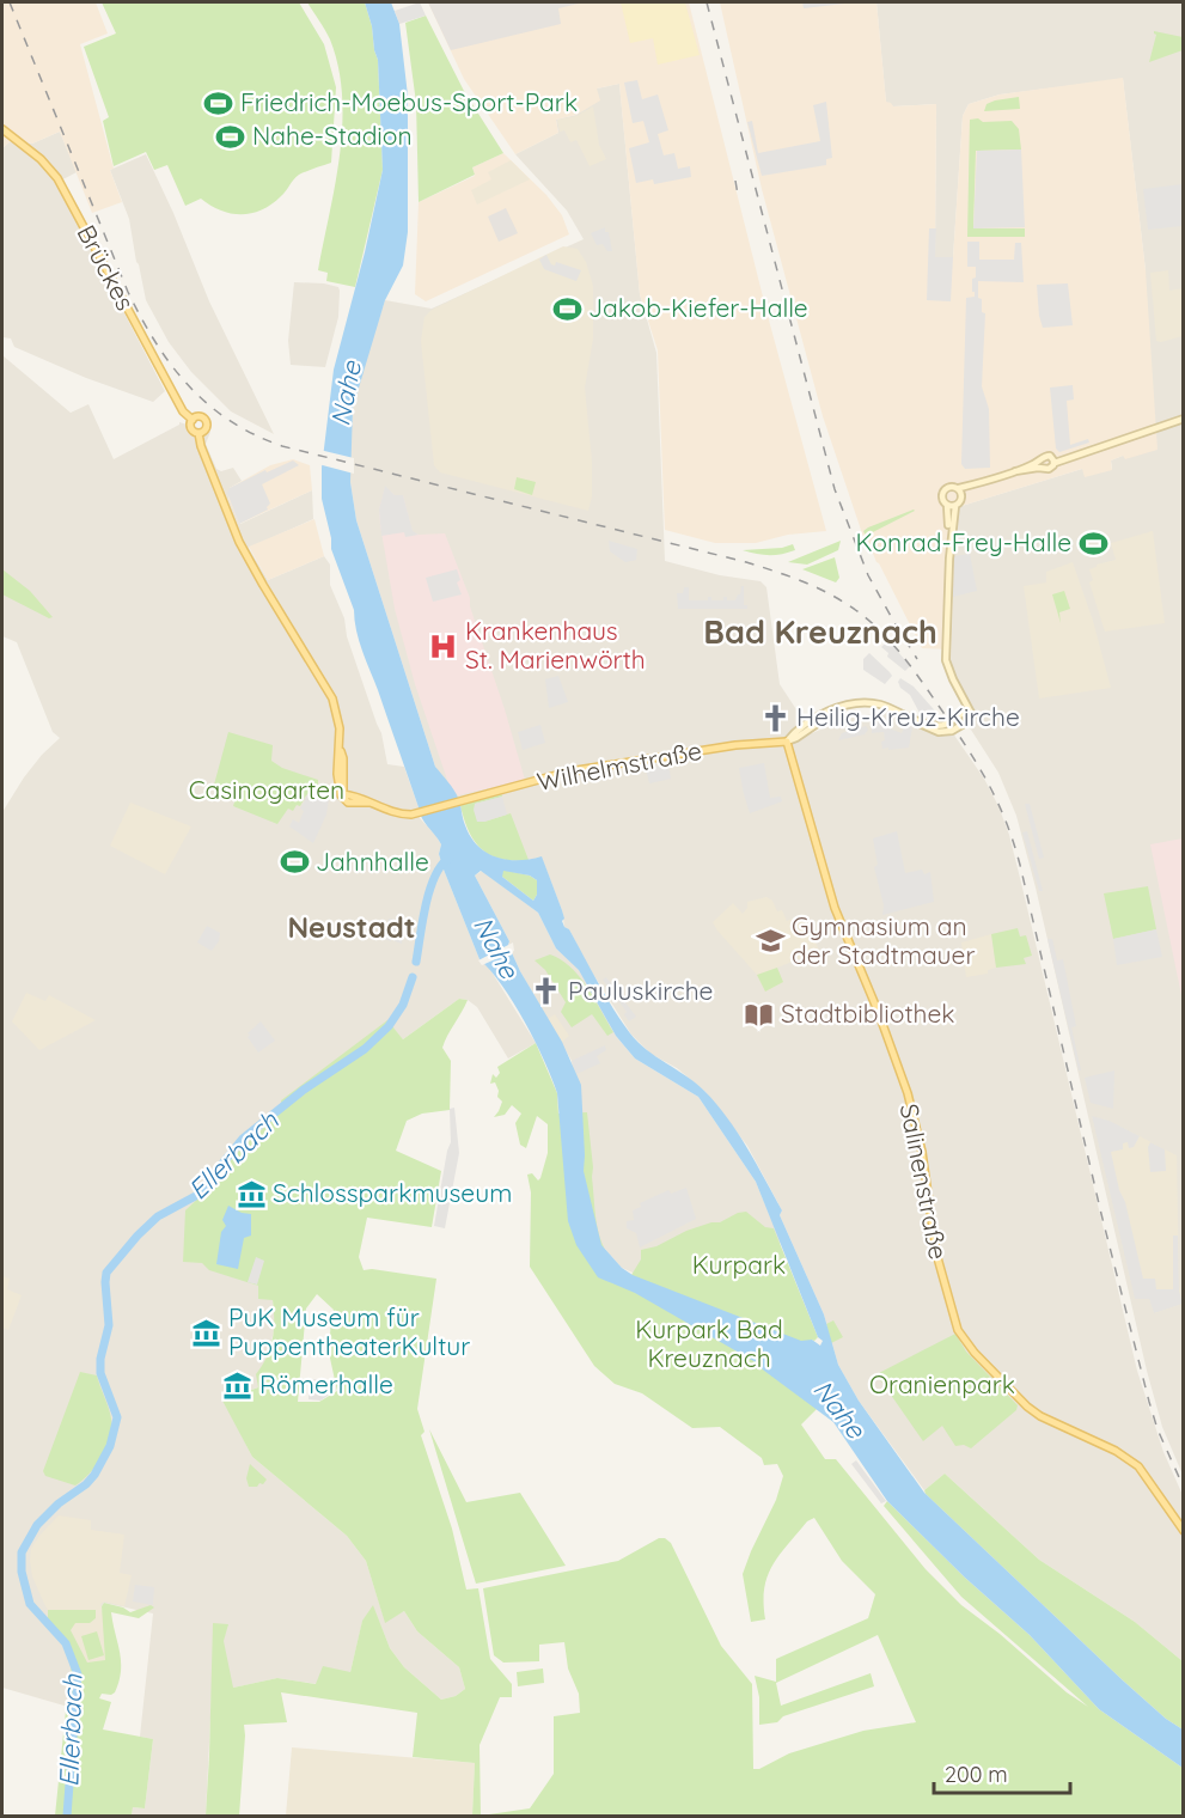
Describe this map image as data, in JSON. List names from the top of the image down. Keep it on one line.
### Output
{"streets":{"main road":["Brückes","Wilhelmstraße","Salinenstraße"]},"crossings":[["Wilhelmstraße","Salinenstraße"]],"districts":["Bad Kreuznach","Neustadt"],"water":["Nahe","Ellerbach"],"parks":["Casinogarten","Kurpark","Kurpark Bad Kreuznach","Oranienpark"],"places":{"sports":["Friedrich-Moebus-Sport-Park","Nahe-Stadion","Jakob-Kiefer-Halle","Konrad-Frey-Halle","Jahnhalle"],"hospital":["Krankenhaus St. Marienwörth"],"church":["Heilig-Kreuz-Kirche","Pauluskirche"],"school or university":["Gymnasium an der Stadtmauer"],"library":["Stadtbibliothek"],"museum":["Schlossparkmuseum","PuK Museum für PuppentheaterKultur","Römerhalle"]},"scale_bar":"200 m"}
